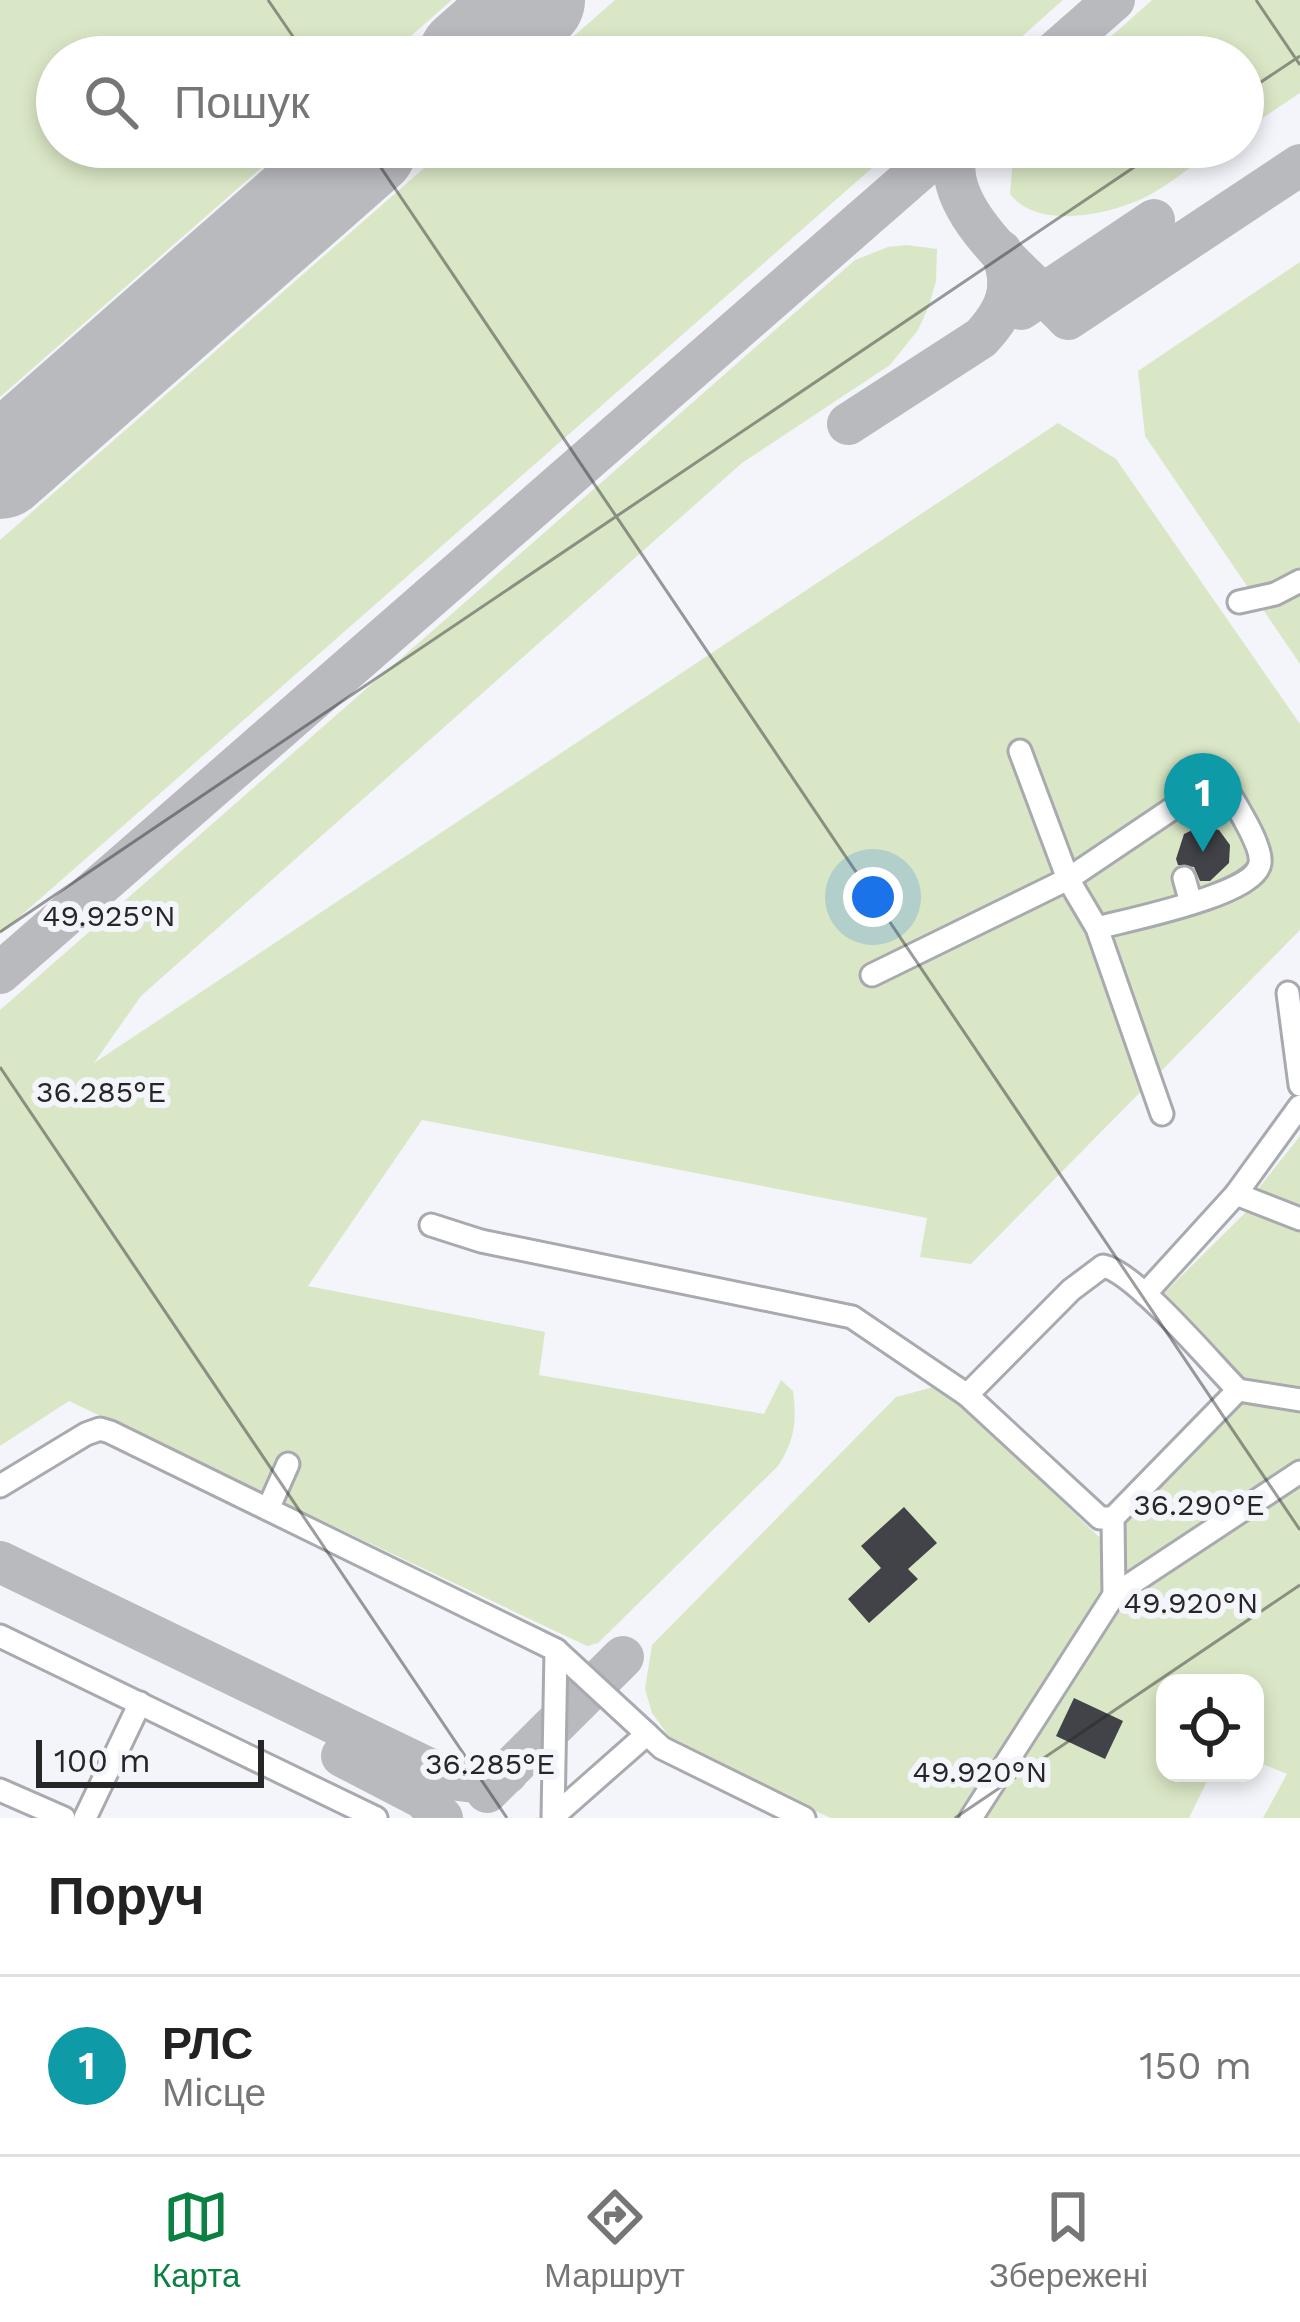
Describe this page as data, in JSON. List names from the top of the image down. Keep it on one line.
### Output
{"scale_bar":"100 m","page":{"search":"Пошук","pins":"1","scale":"100 m","heading":"Поруч","list":[{"mark":"1","name":"РЛС","note":"Місце","value":"150 m"}],"nav":["Карта","Маршрут","Збережені"]},"coordinates":["49.925°N","36.285°E","36.290°E","49.920°N"]}
